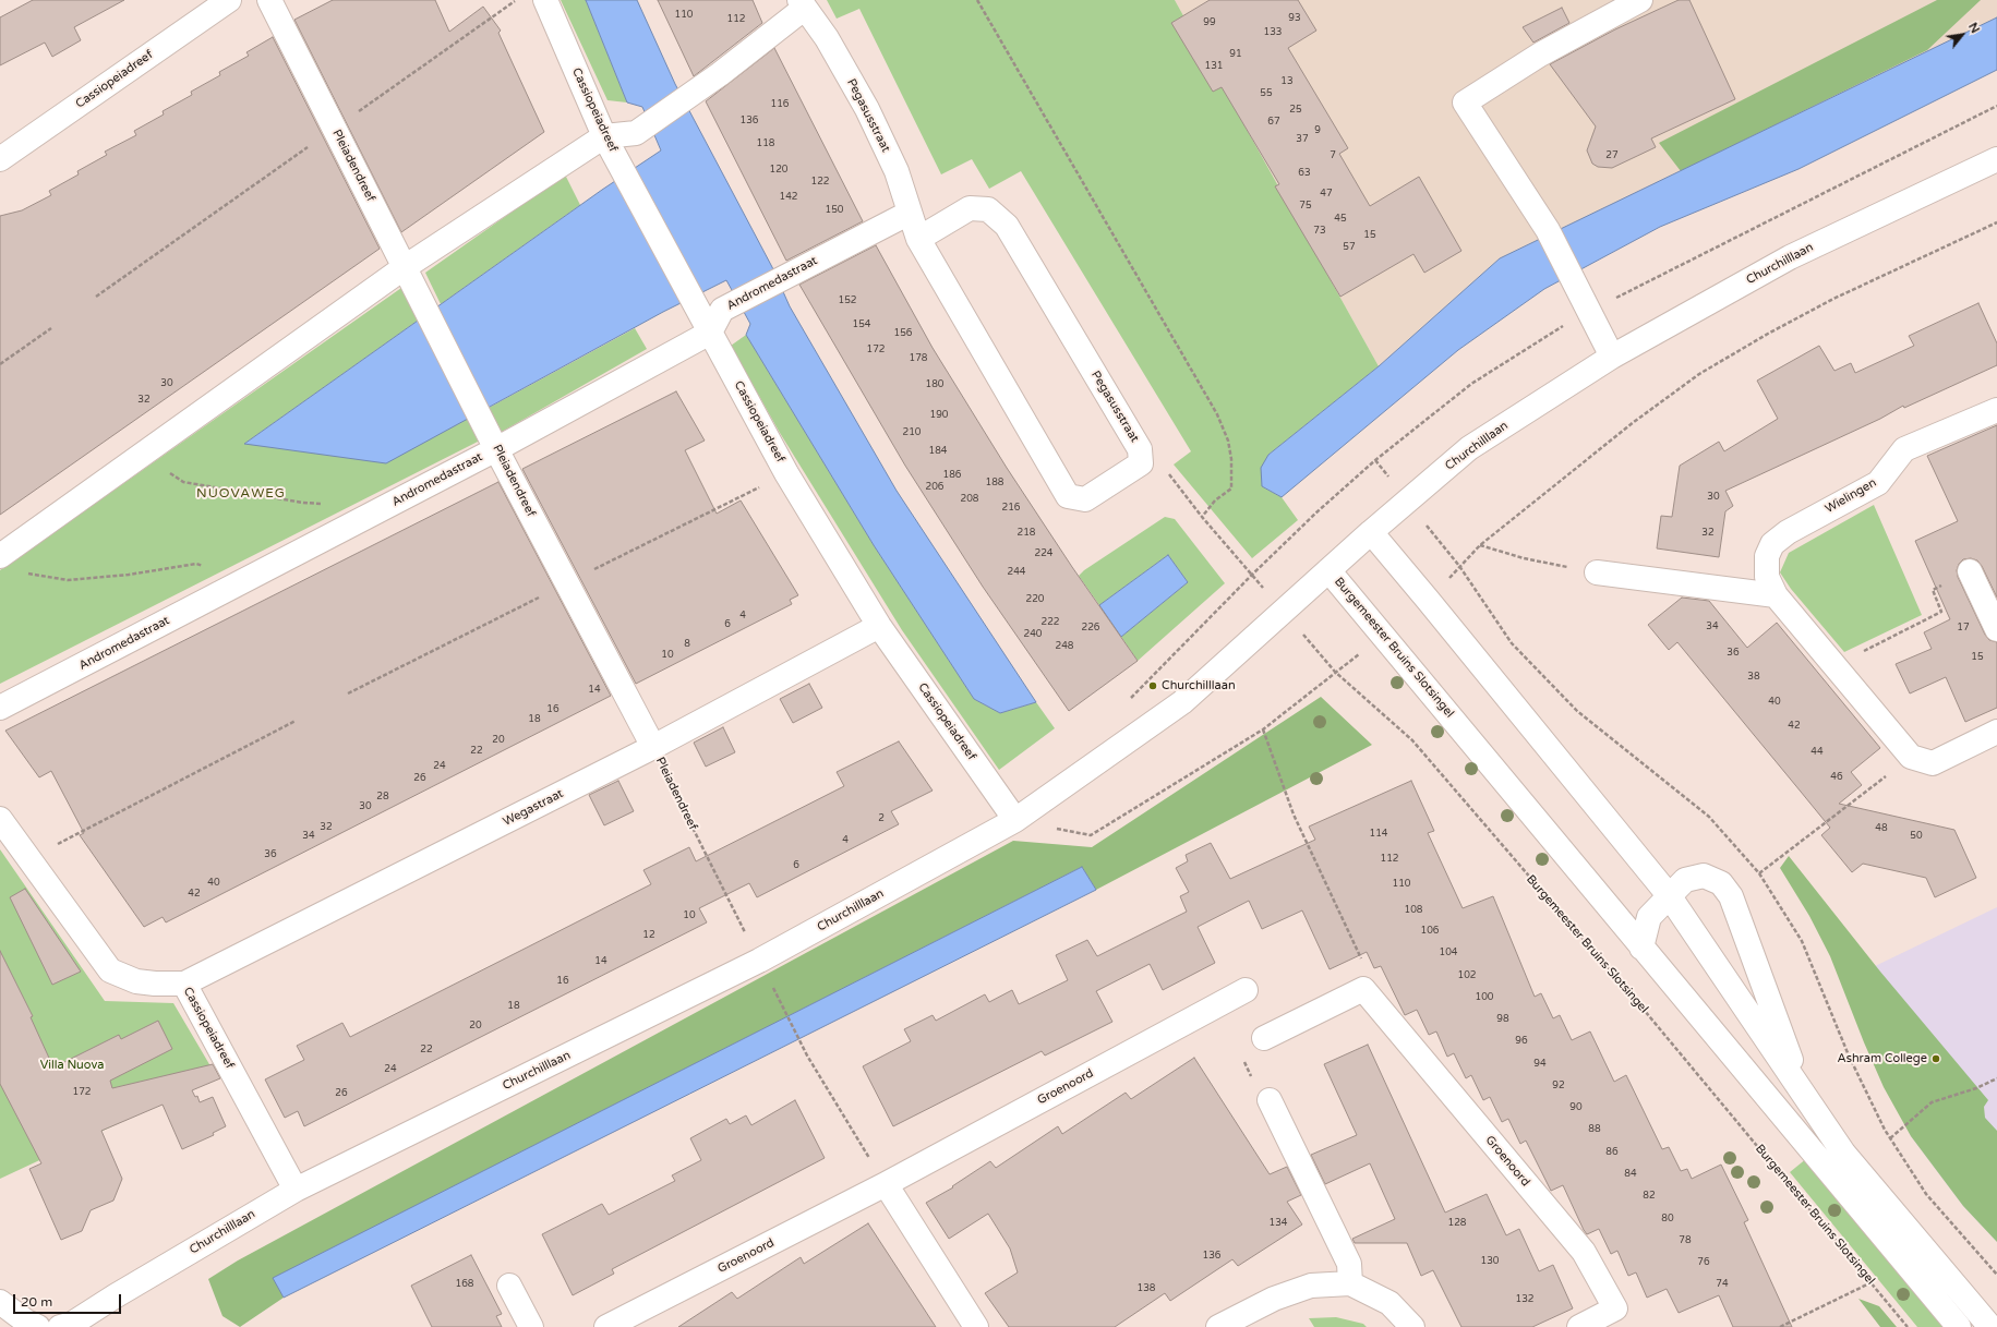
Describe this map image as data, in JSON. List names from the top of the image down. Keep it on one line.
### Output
{"streets":{"street":["Cassiopeiadreef","Pegasusstraat","Pleiadendreef","Churchilllaan","Andromedastraat","Wielingen","Burgemeester Bruins Slotsingel","Wegastraat","Groenoord"]},"crossings":[["Cassiopeiadreef","Churchilllaan"],["Cassiopeiadreef","Andromedastraat"],["Cassiopeiadreef","Wegastraat"],["Pegasusstraat","Andromedastraat"],["Pegasusstraat","Burgemeester Bruins Slotsingel"],["Pleiadendreef","Churchilllaan"],["Pleiadendreef","Andromedastraat"],["Pleiadendreef","Wegastraat"],["Churchilllaan","Burgemeester Bruins Slotsingel"]],"districts":["NUOVAWEG"],"parks":["Villa Nuova"],"places":["Churchilllaan","Ashram College"],"house_numbers":["110","93","112","99","133","91","131","13","55","116","25","136","67","9","37","118","7","27","120","63","122","47","142","75","150","45","73","15","57","152","154","156","172","178","30","180","32","190","210","184","186","188","206","30","208","216","218","32","224","244","220","4","222","6","34","226","17","240","8","248","36","10","15","38","14","40","16","18","42","20","22","44","24","46","26","28","30","2","32","48","114","34","50","4","36","112","6","40","110","42","108","10","106","12","104","14","102","16","100","18","98","20","96","22","94","24","92","172","26","90","88","86","84","82","80","134","128","78","136","130","76","168","74","138","132"],"scale_bar":"20 m","north":"top right"}
